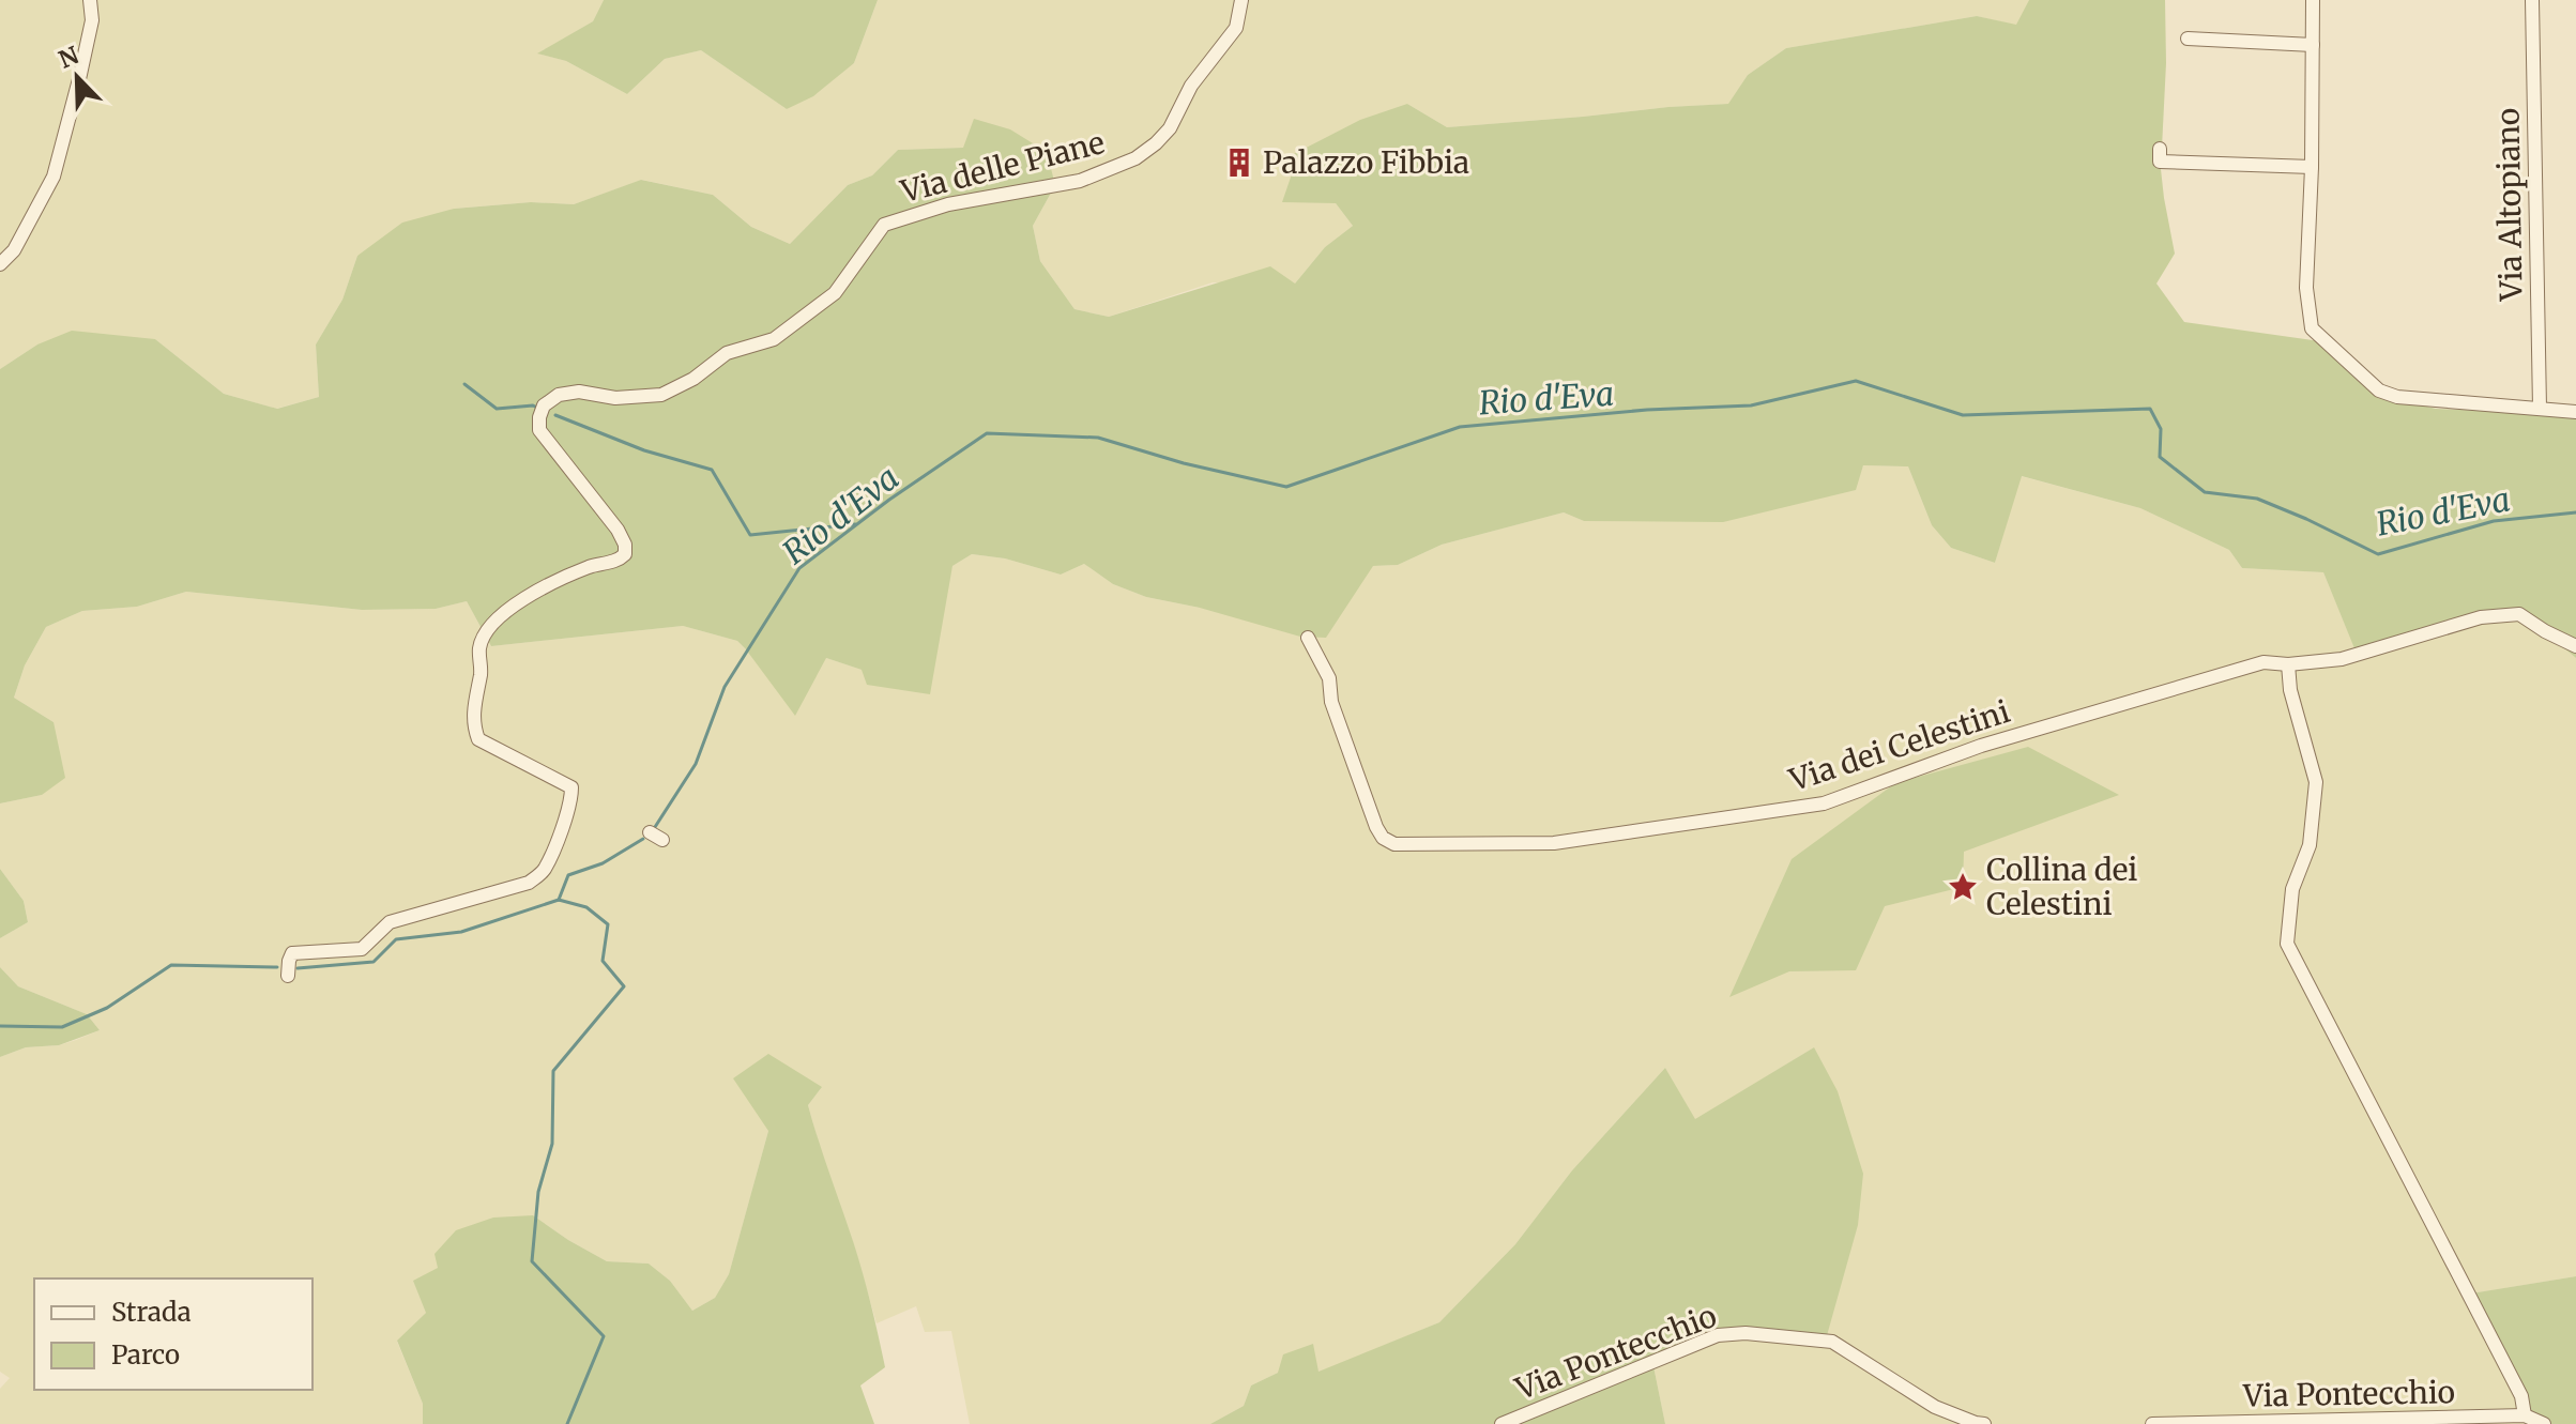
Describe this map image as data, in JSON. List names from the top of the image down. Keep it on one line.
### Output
{"streets":{"street":["Via delle Piane","Via Altopiano","Via dei Celestini","Via Pontecchio"]},"water":["Rio d'Eva"],"places":{"building":["Palazzo Fibbia"],"place":["Collina dei Celestini"]},"legend":["Strada","Parco"],"north":"top left"}
